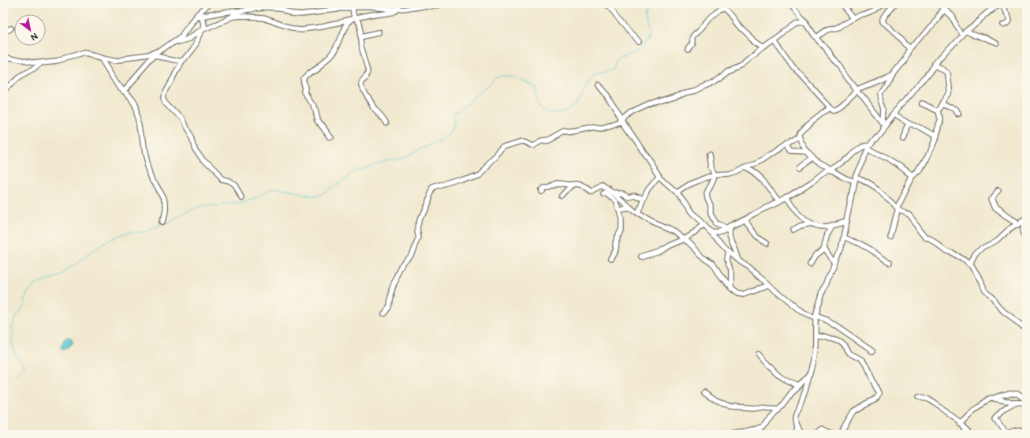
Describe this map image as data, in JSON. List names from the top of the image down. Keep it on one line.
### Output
{"north":"bottom right"}
